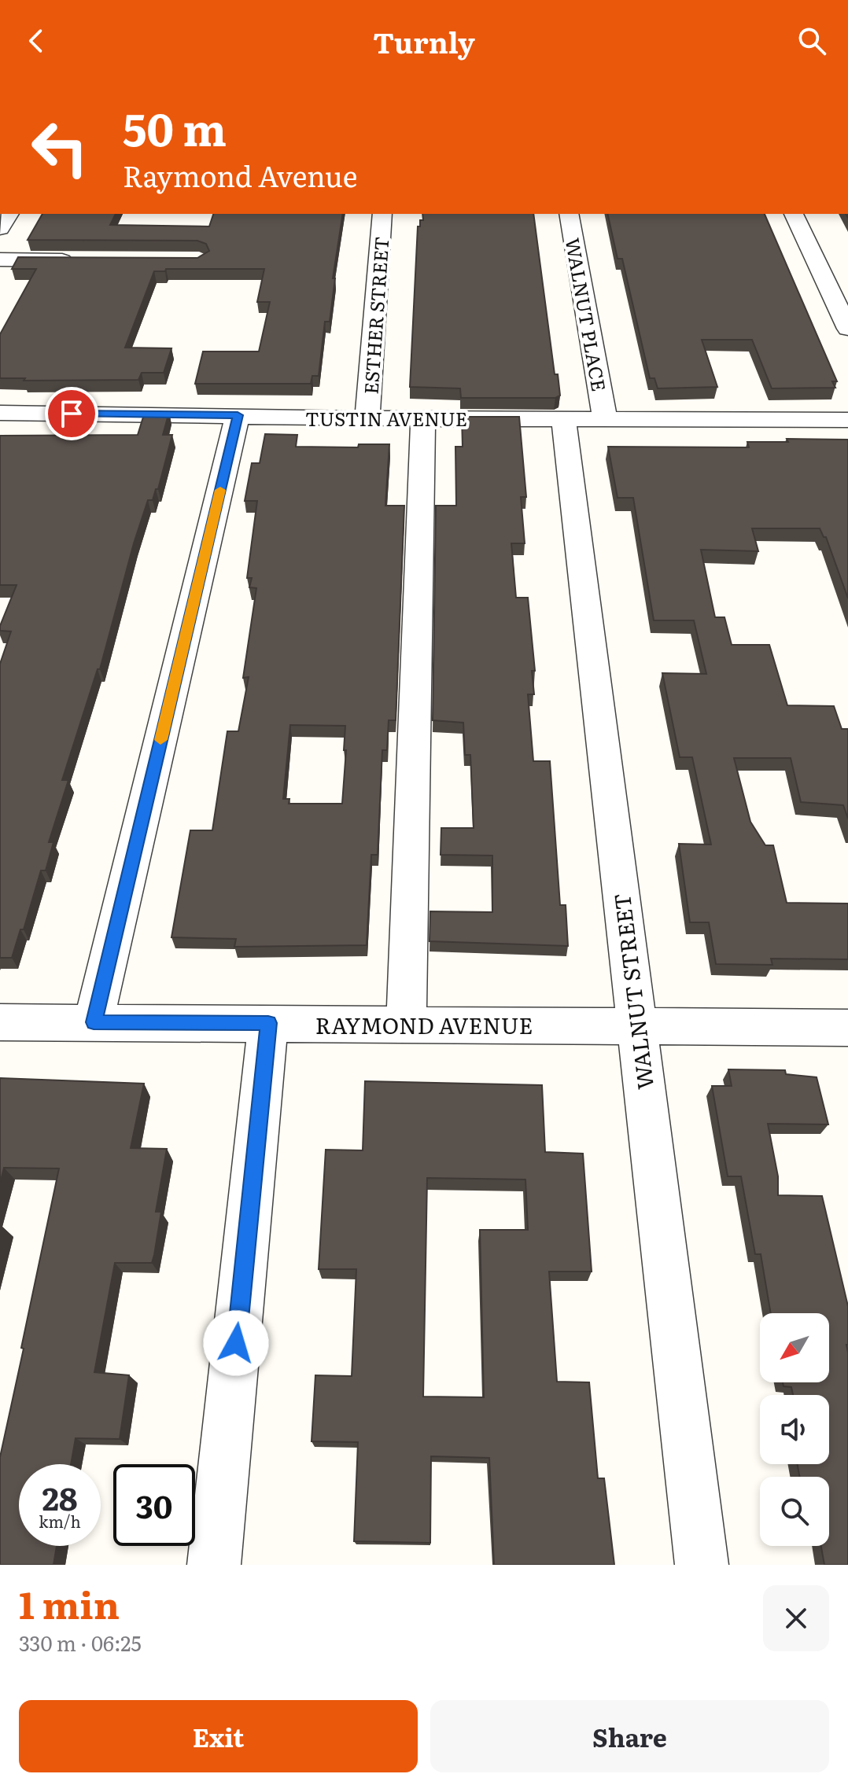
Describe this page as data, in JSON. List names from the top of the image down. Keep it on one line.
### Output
{"streets":{"street":["WALNUT PLACE","ESTHER STREET","TUSTIN AVENUE","WALNUT STREET","RAYMOND AVENUE"]},"crossings":[["WALNUT PLACE","TUSTIN AVENUE"],["ESTHER STREET","TUSTIN AVENUE"],["TUSTIN AVENUE","WALNUT STREET"],["WALNUT STREET","RAYMOND AVENUE"]],"north":"bottom left","page":{"header":"Turnly","turn":["50 m","Raymond Avenue"],"speed":"28 km/h","limit":"30","heading":["1 min","330 m · 06:25"],"buttons":["Exit","Share"]}}
